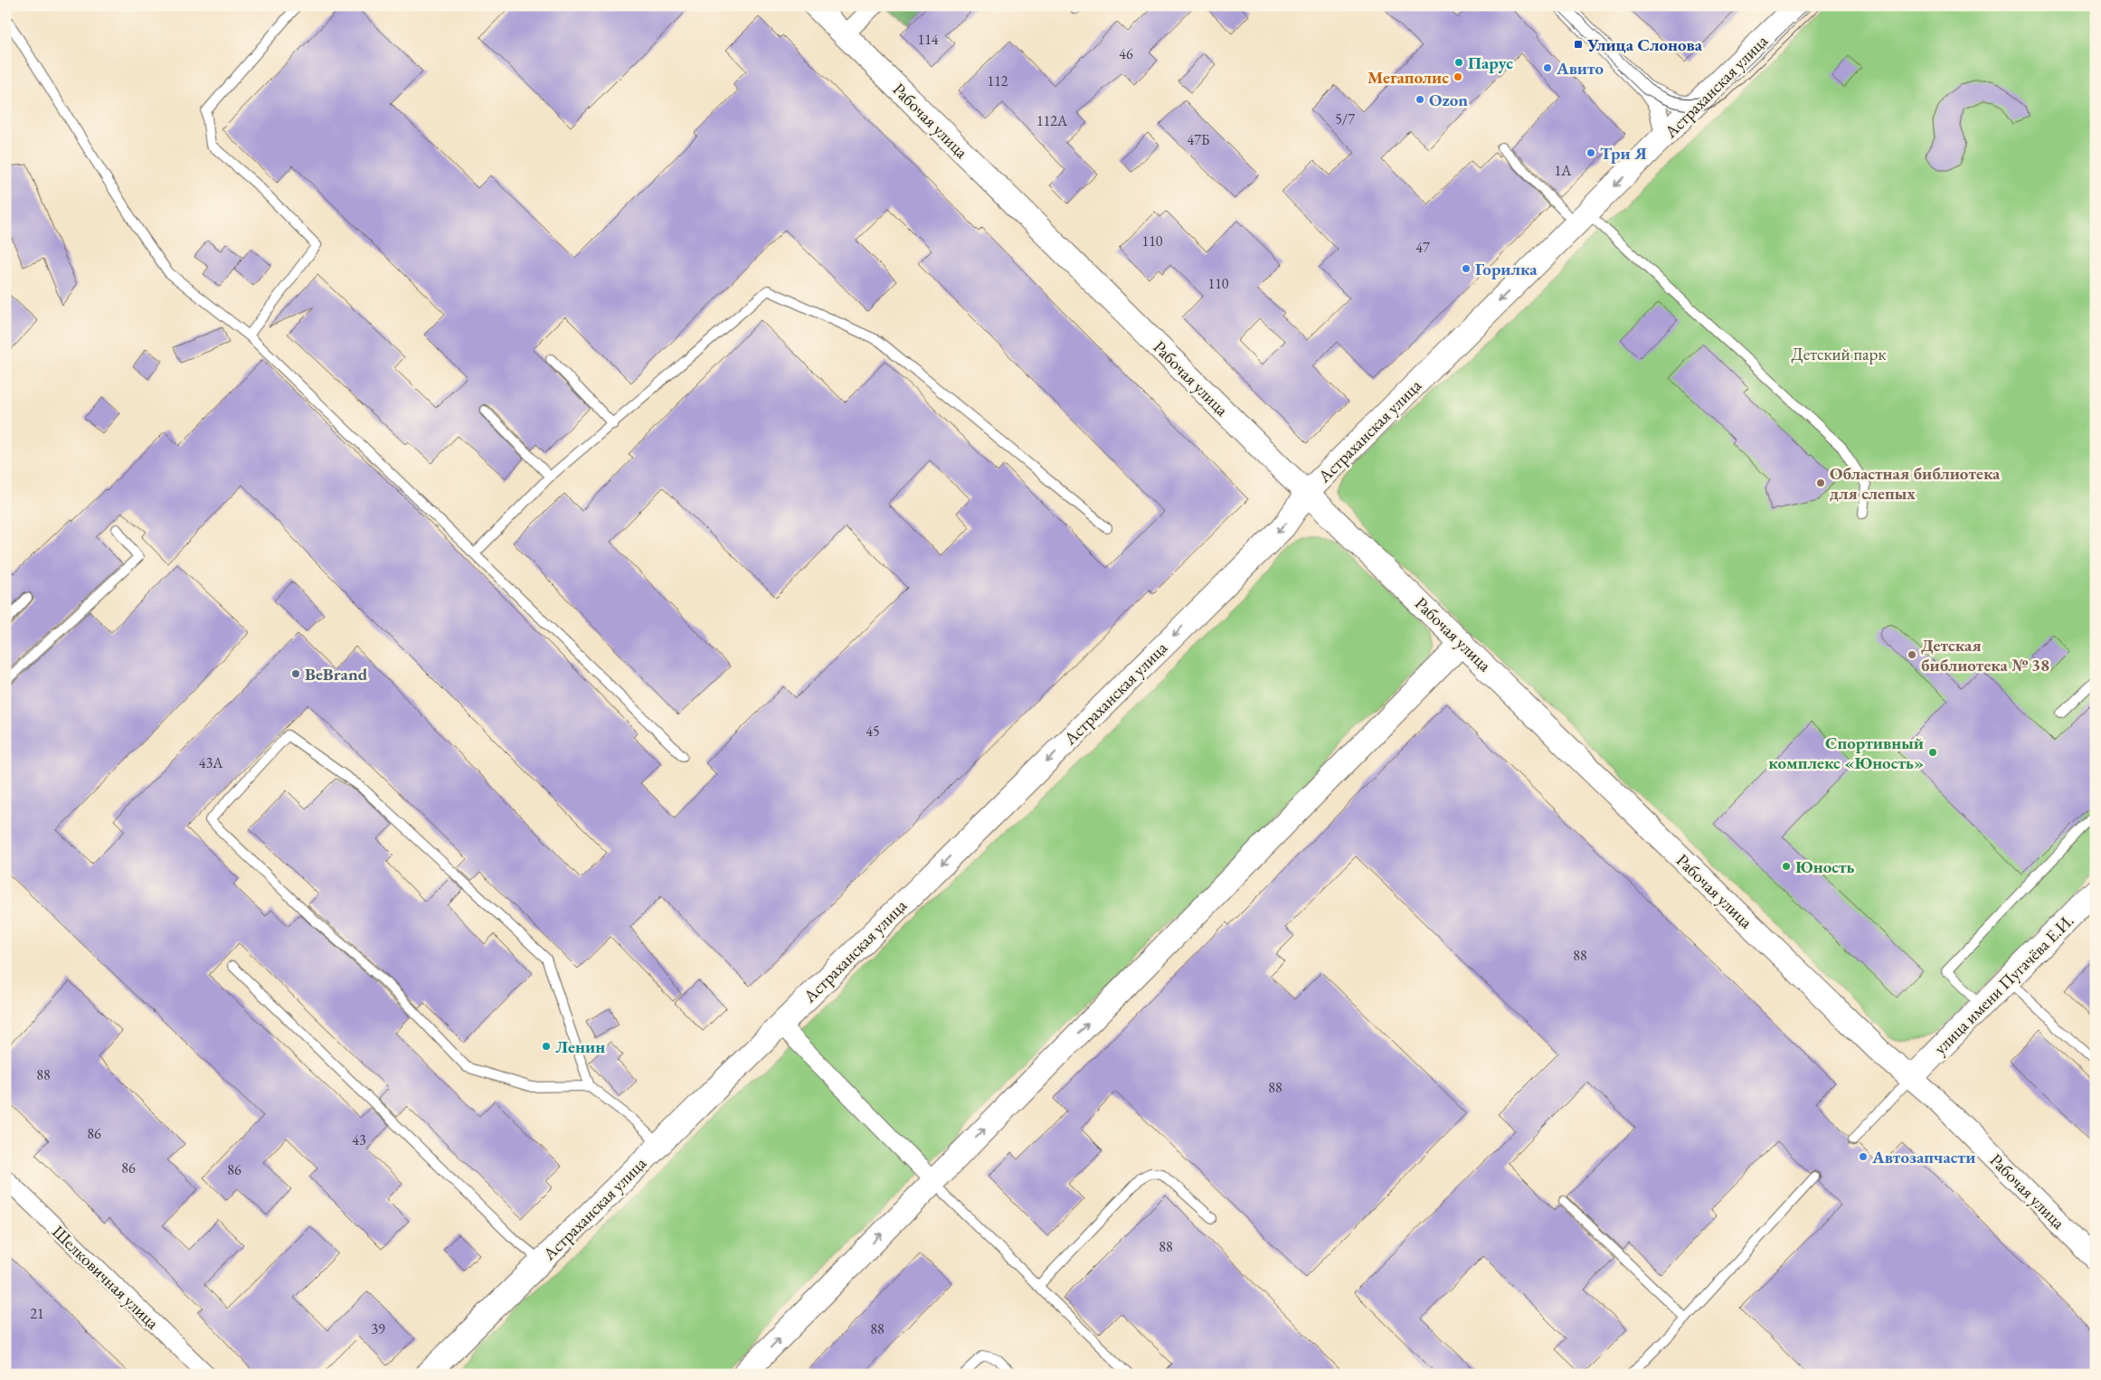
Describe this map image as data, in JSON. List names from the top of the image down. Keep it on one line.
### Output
{"streets":{"main road":["Астраханская улица","Рабочая улица","улица имени Пугачёва Е.И."],"street":["Шелковичная улица"]},"crossings":[["Астраханская улица","Рабочая улица"],["Рабочая улица","улица имени Пугачёва Е.И."]],"one_way":["Астраханская улица"],"parks":["Детский парк"],"places":{"transit":["Улица Слонова"],"other":["Парус","Авито","Мегаполис","Ozon","Три Я","Горилка","Областная библиотека для слепых","Детская библиотека № 38","BeBrand","Спортивный комплекс «Юность»","Юность","Ленин","Автозапчасти"]},"house_numbers":["114","46","112","5/7","112А","47Б","1А","110","47","110","45","43А","88","88","88","86","43","86","86","88","21","39","88"]}
